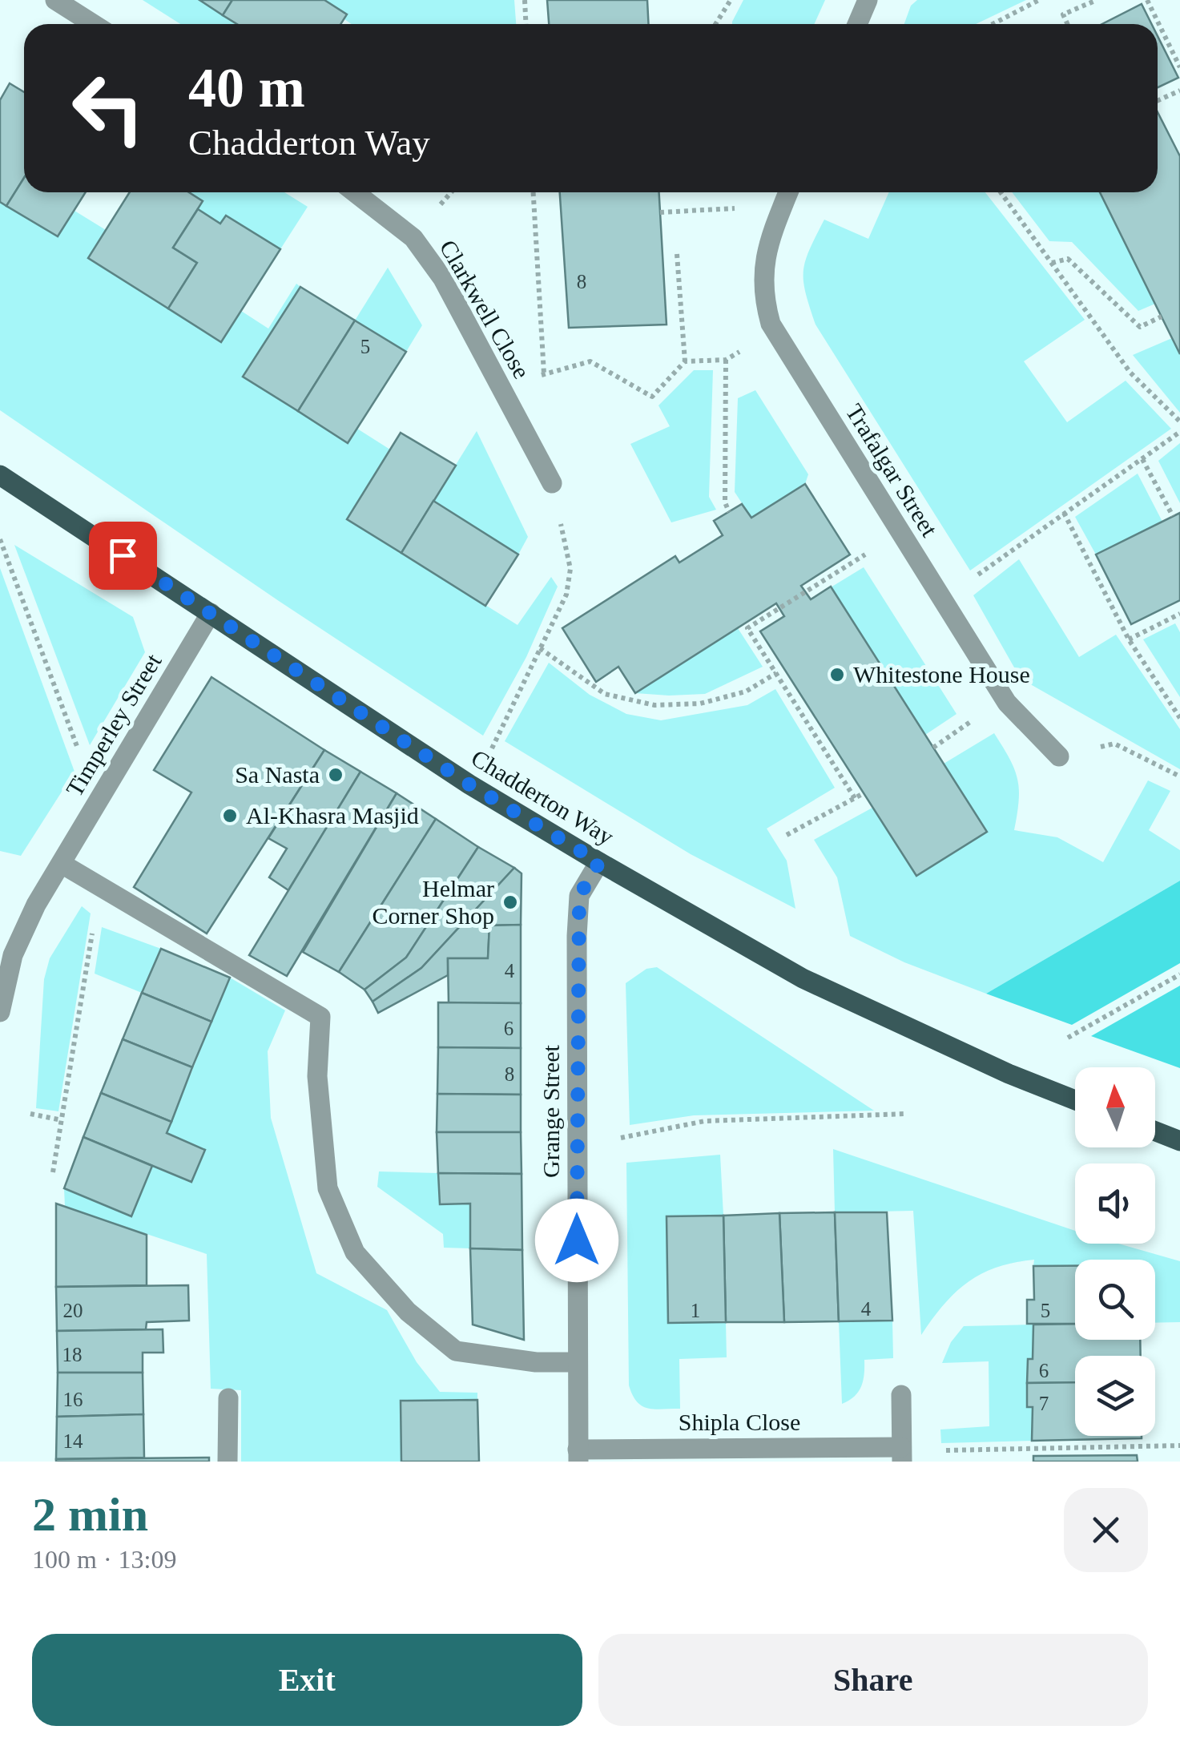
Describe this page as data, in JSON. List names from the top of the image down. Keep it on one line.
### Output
{"streets":{"main road":["Chadderton Way"],"street":["Clarkwell Close","Trafalgar Street","Timperley Street","Grange Street","Shipla Close"]},"crossings":[["Timperley Street","Chadderton Way"],["Chadderton Way","Grange Street"],["Grange Street","Shipla Close"]],"places":["Whitestone House","Sa Nasta","Al-Khasra Masjid","Helmar Corner Shop"],"house_numbers":["8","5","4","6","8","4","20","1","5","18","6","16","7","14"],"north":"top","page":{"turn":["40 m","Chadderton Way"],"heading":["2 min","100 m · 13:09"],"buttons":["Exit","Share"]}}
